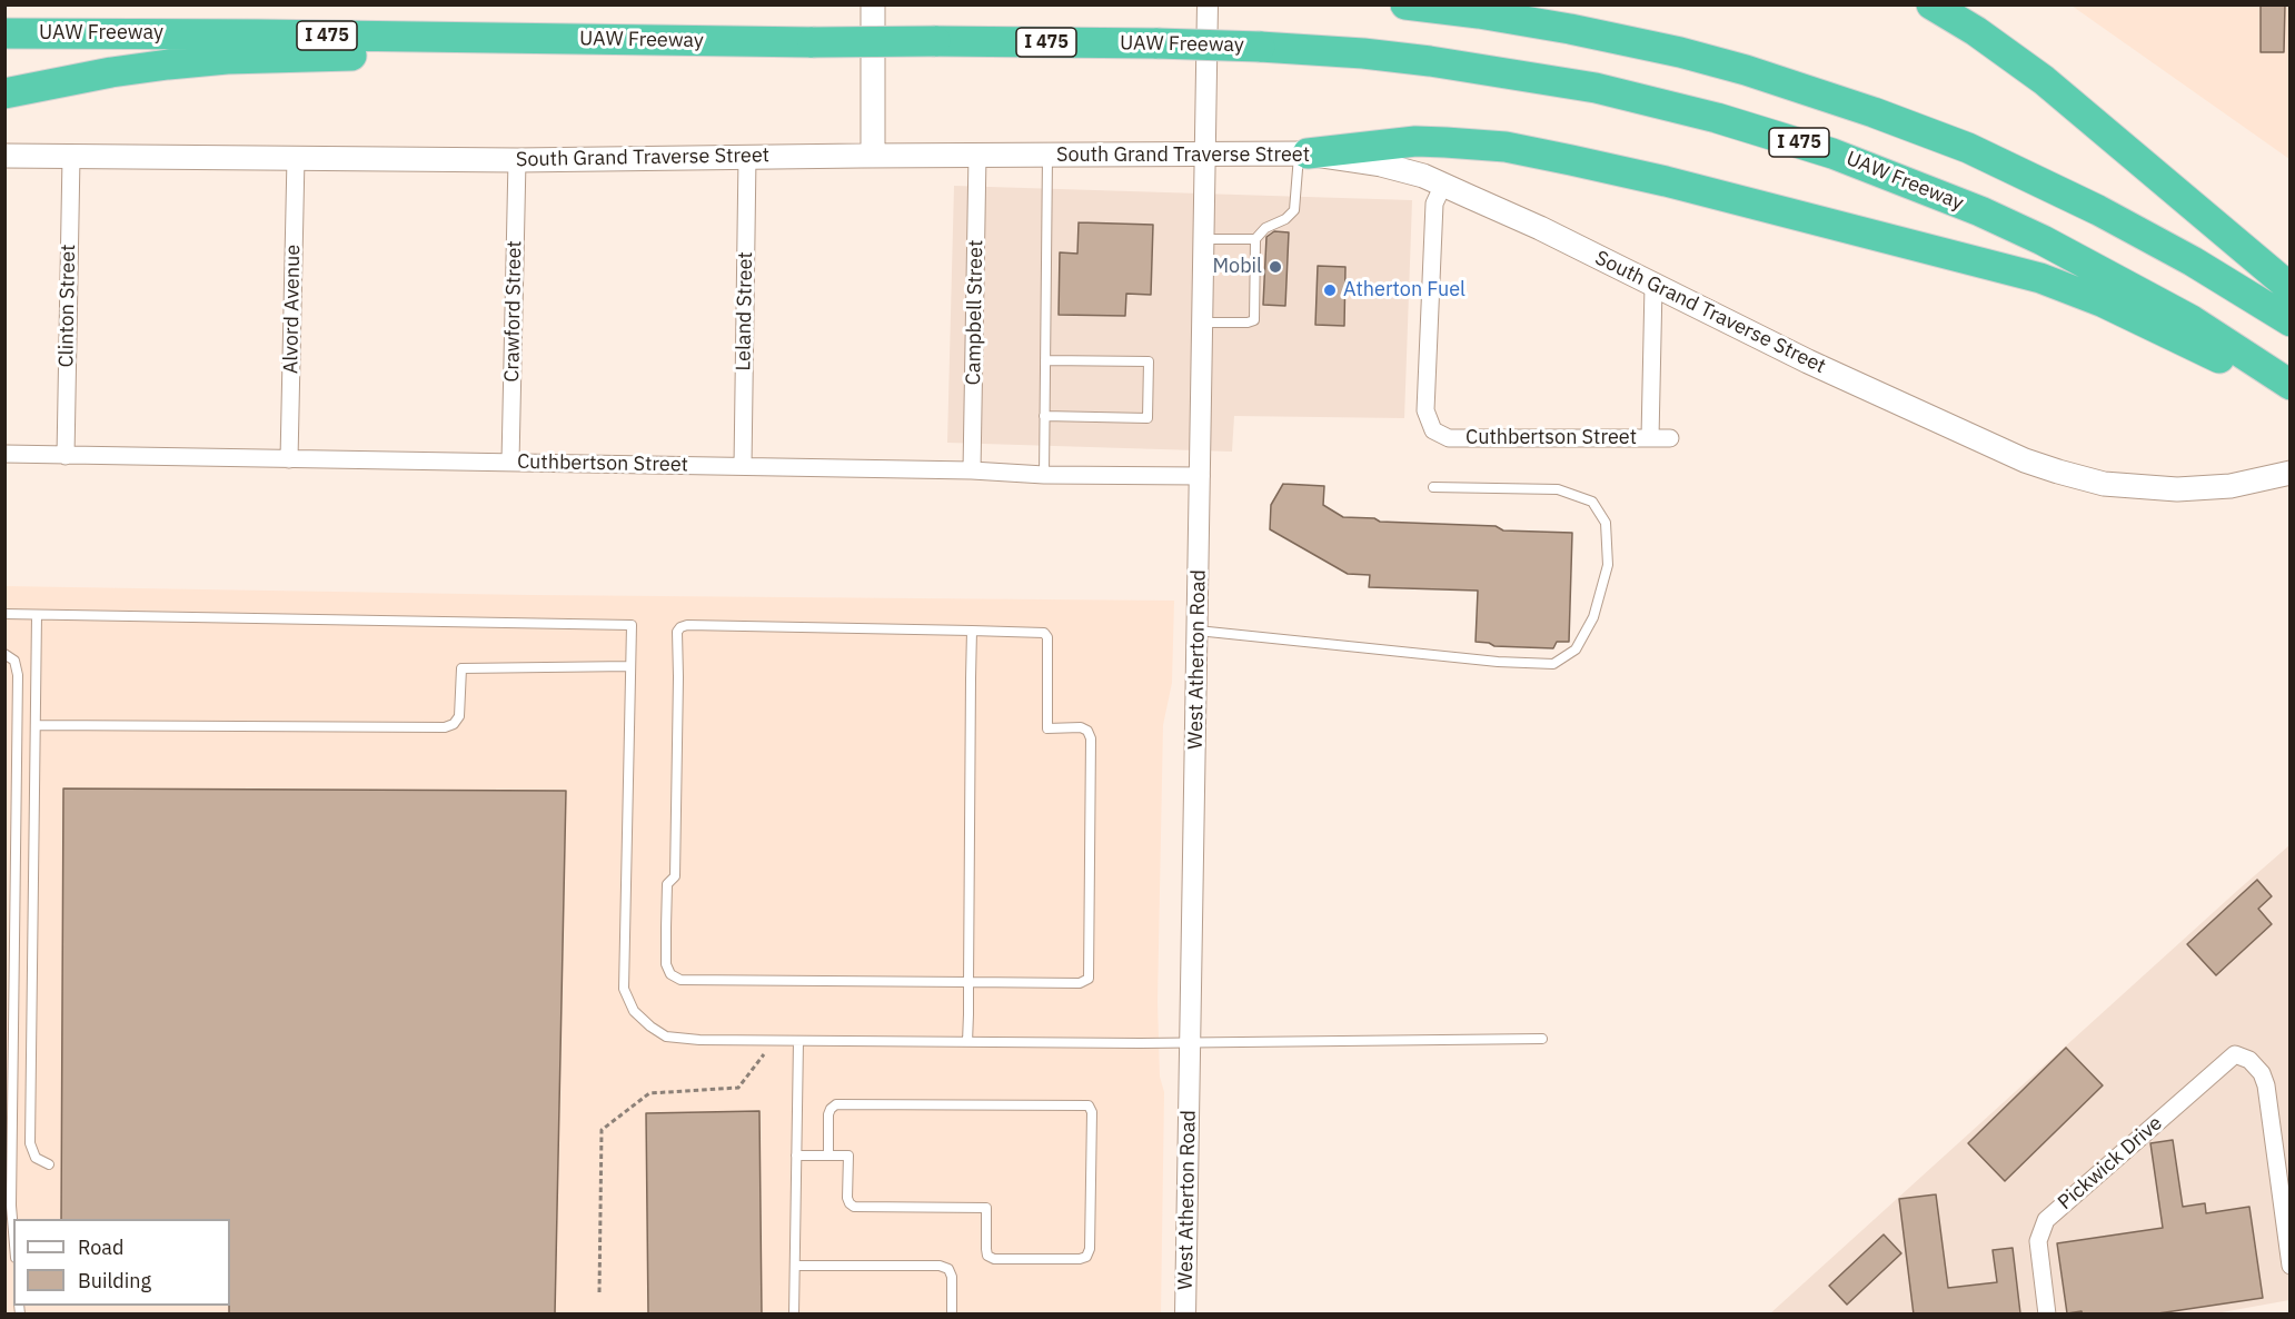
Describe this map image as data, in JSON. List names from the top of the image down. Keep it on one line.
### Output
{"streets":{"highway":["UAW Freeway","I 475"],"main road":["South Grand Traverse Street"],"street":["Clinton Street","Alvord Avenue","Crawford Street","Leland Street","Campbell Street","Cuthbertson Street","West Atherton Road","Pickwick Drive"]},"crossings":[["South Grand Traverse Street","Clinton Street"],["South Grand Traverse Street","Alvord Avenue"],["South Grand Traverse Street","Crawford Street"],["South Grand Traverse Street","Leland Street"],["South Grand Traverse Street","Campbell Street"],["South Grand Traverse Street","Cuthbertson Street"],["South Grand Traverse Street","West Atherton Road"],["Clinton Street","Cuthbertson Street"],["Alvord Avenue","Cuthbertson Street"],["Crawford Street","Cuthbertson Street"],["Leland Street","Cuthbertson Street"],["Campbell Street","Cuthbertson Street"],["Cuthbertson Street","West Atherton Road"]],"places":["Mobil","Atherton Fuel"],"legend":["Road","Building"]}
